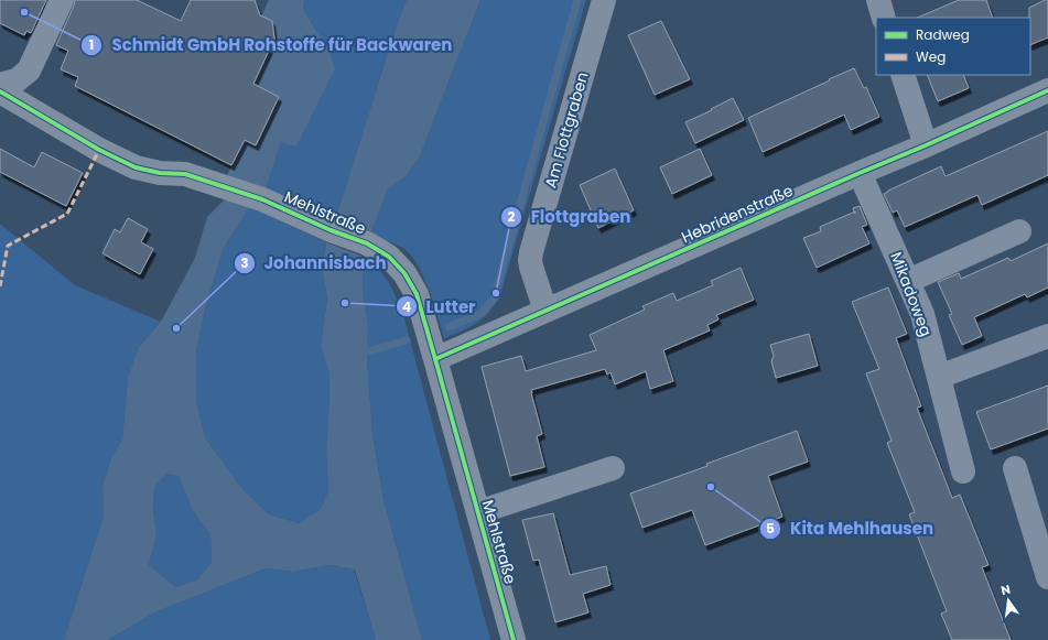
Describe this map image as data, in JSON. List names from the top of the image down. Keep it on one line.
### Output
{"streets":{"street":["Am Flottgraben","Mehlstraße","Hebridenstraße","Mikadoweg"]},"crossings":[["Am Flottgraben","Hebridenstraße"],["Mehlstraße","Hebridenstraße"],["Hebridenstraße","Mikadoweg"]],"places":["Schmidt GmbH Rohstoffe für Backwaren","Flottgraben","Lutter","Johannisbach","Kita Mehlhausen"],"legend":["Radweg","Weg"],"north":"top"}
